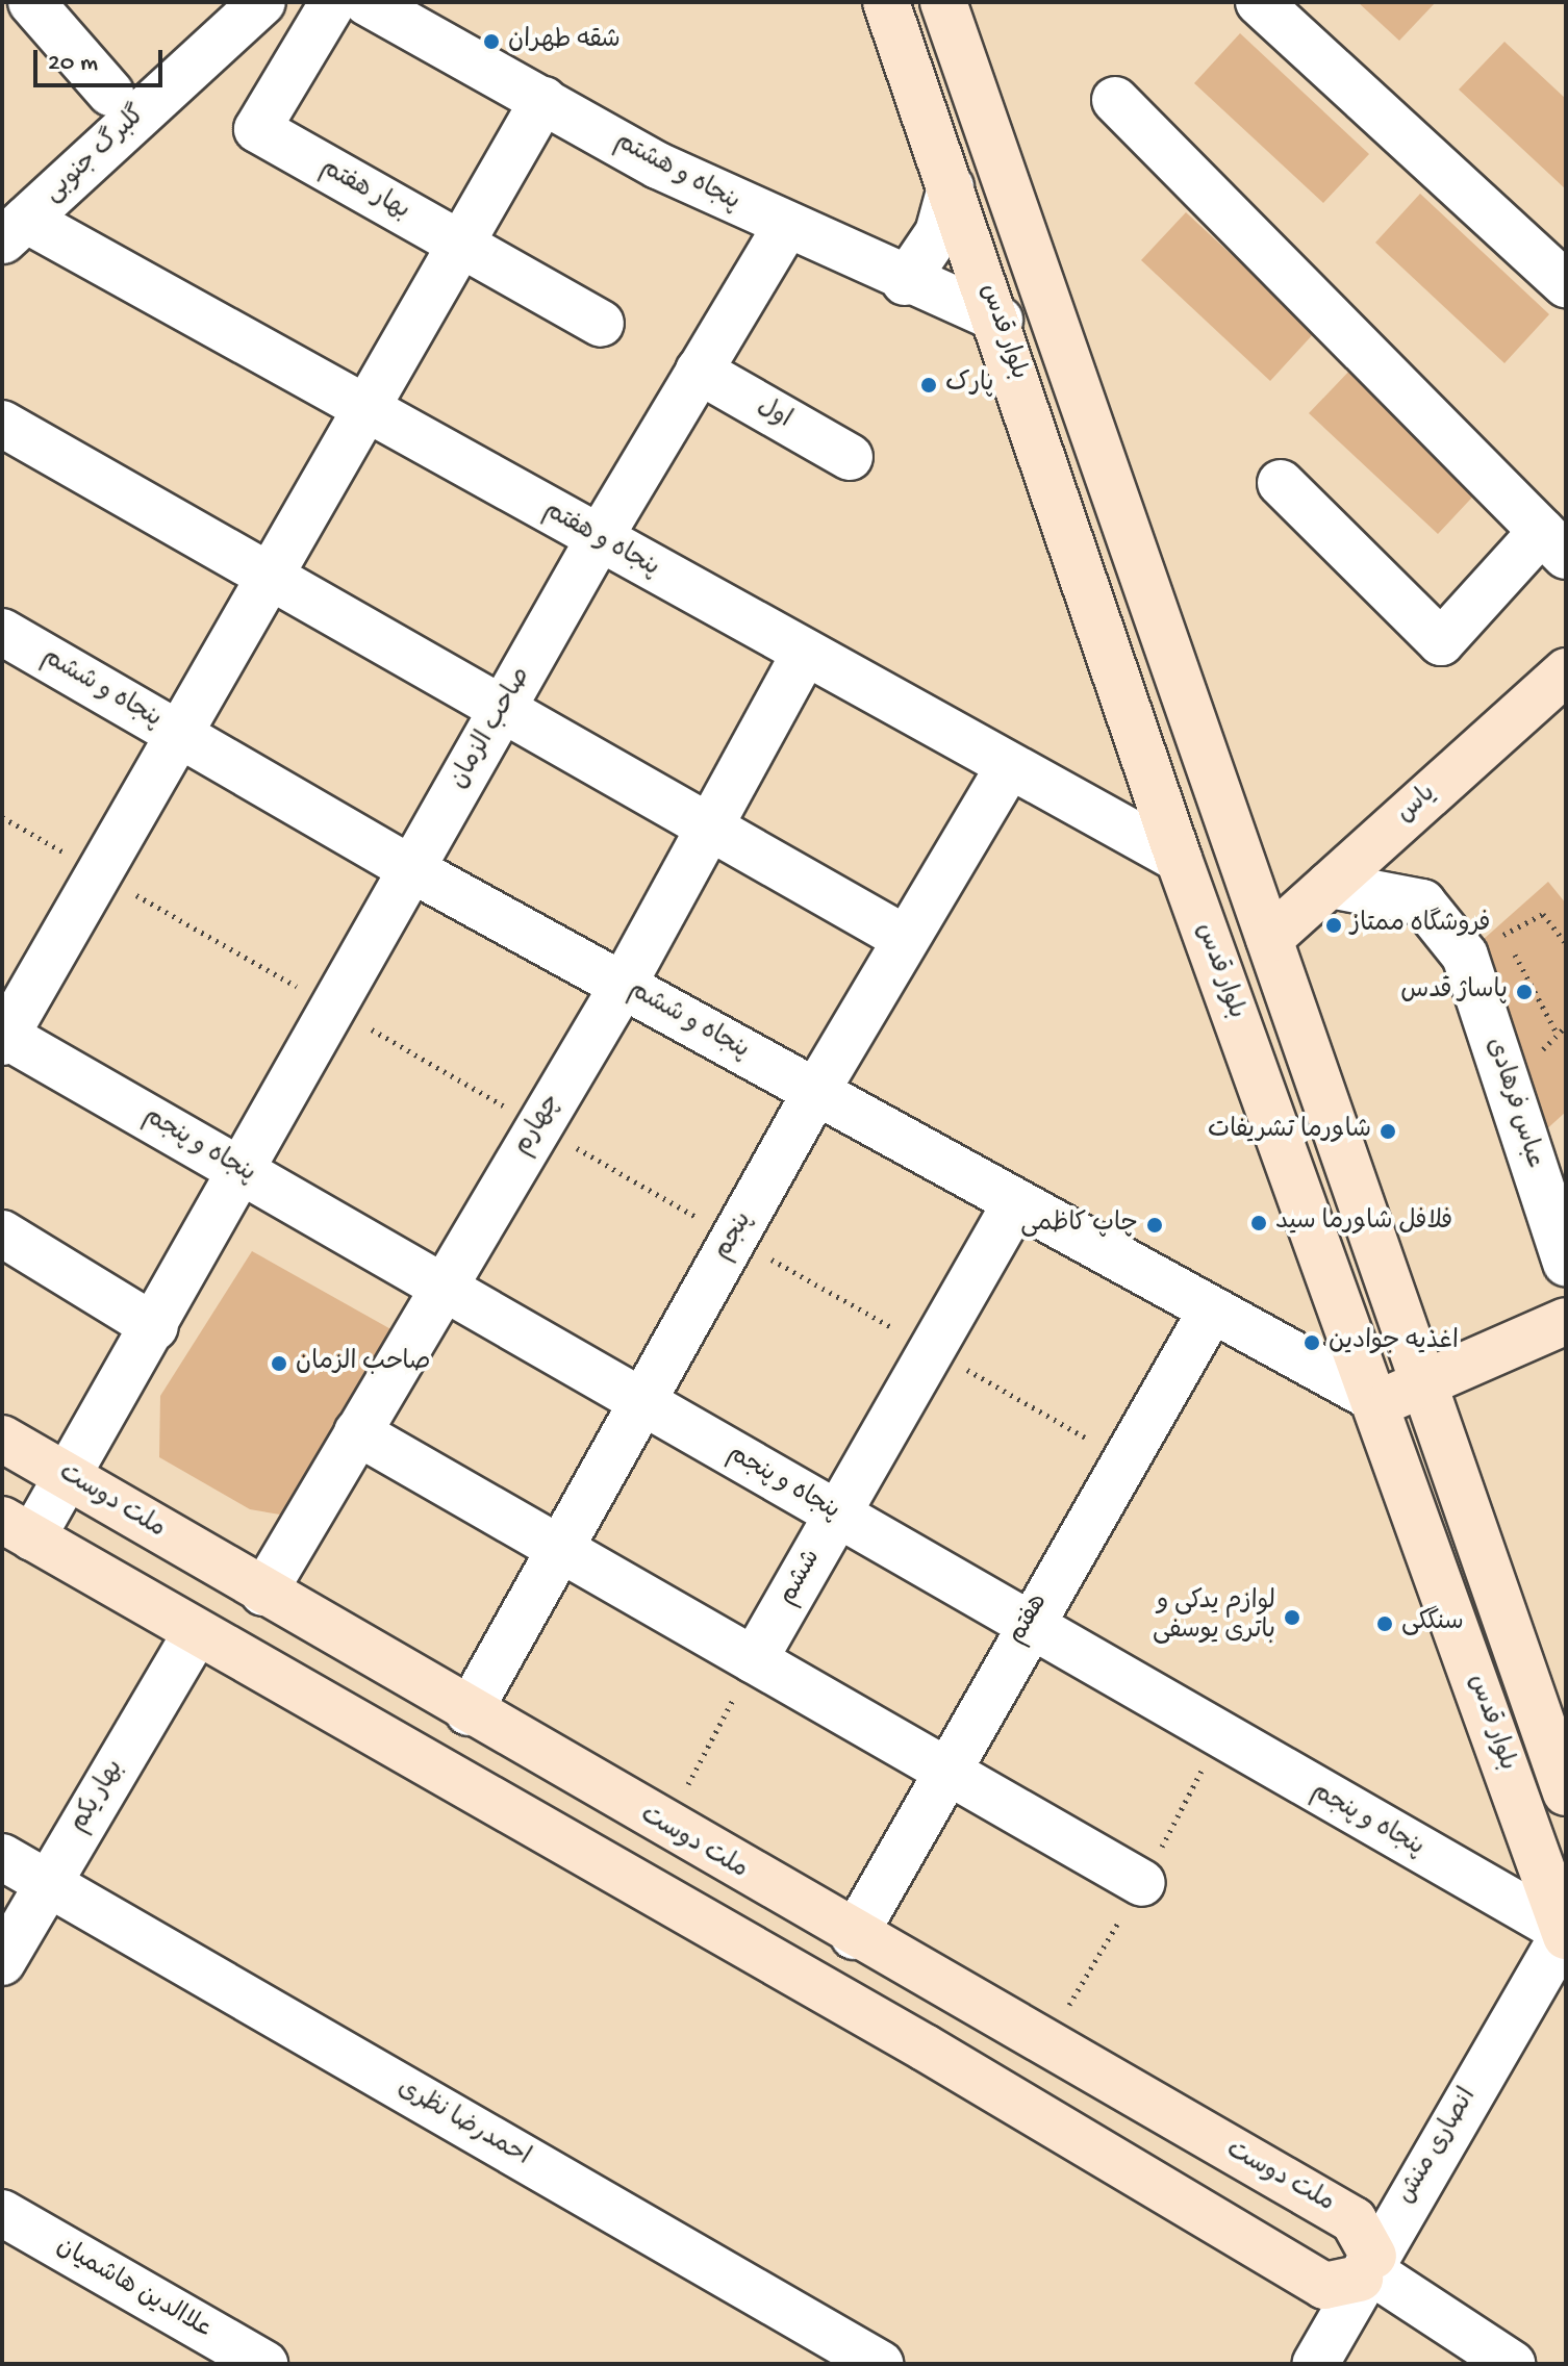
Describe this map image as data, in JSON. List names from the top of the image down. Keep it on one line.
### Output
{"streets":{"main road":["بلوار قدس","یاس","ملت دوست"],"street":["گلبرگ جنوبی","پنجاه و هشتم","بهار هفتم","اول","پنجاه و هفتم","پنجاه و ششم","صاحب الزمان","عباس فرهادی","چهارم","پنجاه و پنجم","پنجم","ششم","هفتم","بهار یکم","احمدرضا نظری","انصاری منش","علاالدین هاشمیان"]},"crossings":[["گلبرگ جنوبی","پنجاه و هفتم"],["پنجاه و هشتم","بلوار قدس"],["پنجاه و هشتم","صاحب الزمان"],["بلوار قدس","پنجاه و هفتم"],["بلوار قدس","پنجاه و ششم"],["بلوار قدس","یاس"],["بلوار قدس","پنجاه و پنجم"],["بلوار قدس","انصاری منش"],["اول","صاحب الزمان"],["پنجاه و هفتم","صاحب الزمان"],["پنجاه و هفتم","چهارم"],["پنجاه و هفتم","پنجم"],["پنجاه و ششم","صاحب الزمان"],["پنجاه و ششم","چهارم"],["پنجاه و ششم","پنجم"],["پنجاه و ششم","ششم"],["پنجاه و ششم","هفتم"],["صاحب الزمان","پنجاه و پنجم"],["صاحب الزمان","ملت دوست"],["یاس","عباس فرهادی"],["چهارم","پنجاه و پنجم"],["چهارم","ملت دوست"],["پنجاه و پنجم","پنجم"],["پنجاه و پنجم","ششم"],["پنجاه و پنجم","هفتم"],["پنجاه و پنجم","انصاری منش"],["پنجم","ملت دوست"],["ملت دوست","هفتم"],["ملت دوست","انصاری منش"],["بهار یکم","احمدرضا نظری"]],"places":["شقه طهران","پارک","فروشگاه ممتاز","پاساژ قدس","شاورما تشریفات","فلافل شاورما سید","چاپ كاظمى","اغذیه جوادین","صاحب الزمان","لوازم یدکی و باتری یوسفی","سنگکی"],"scale_bar":"20 m"}
